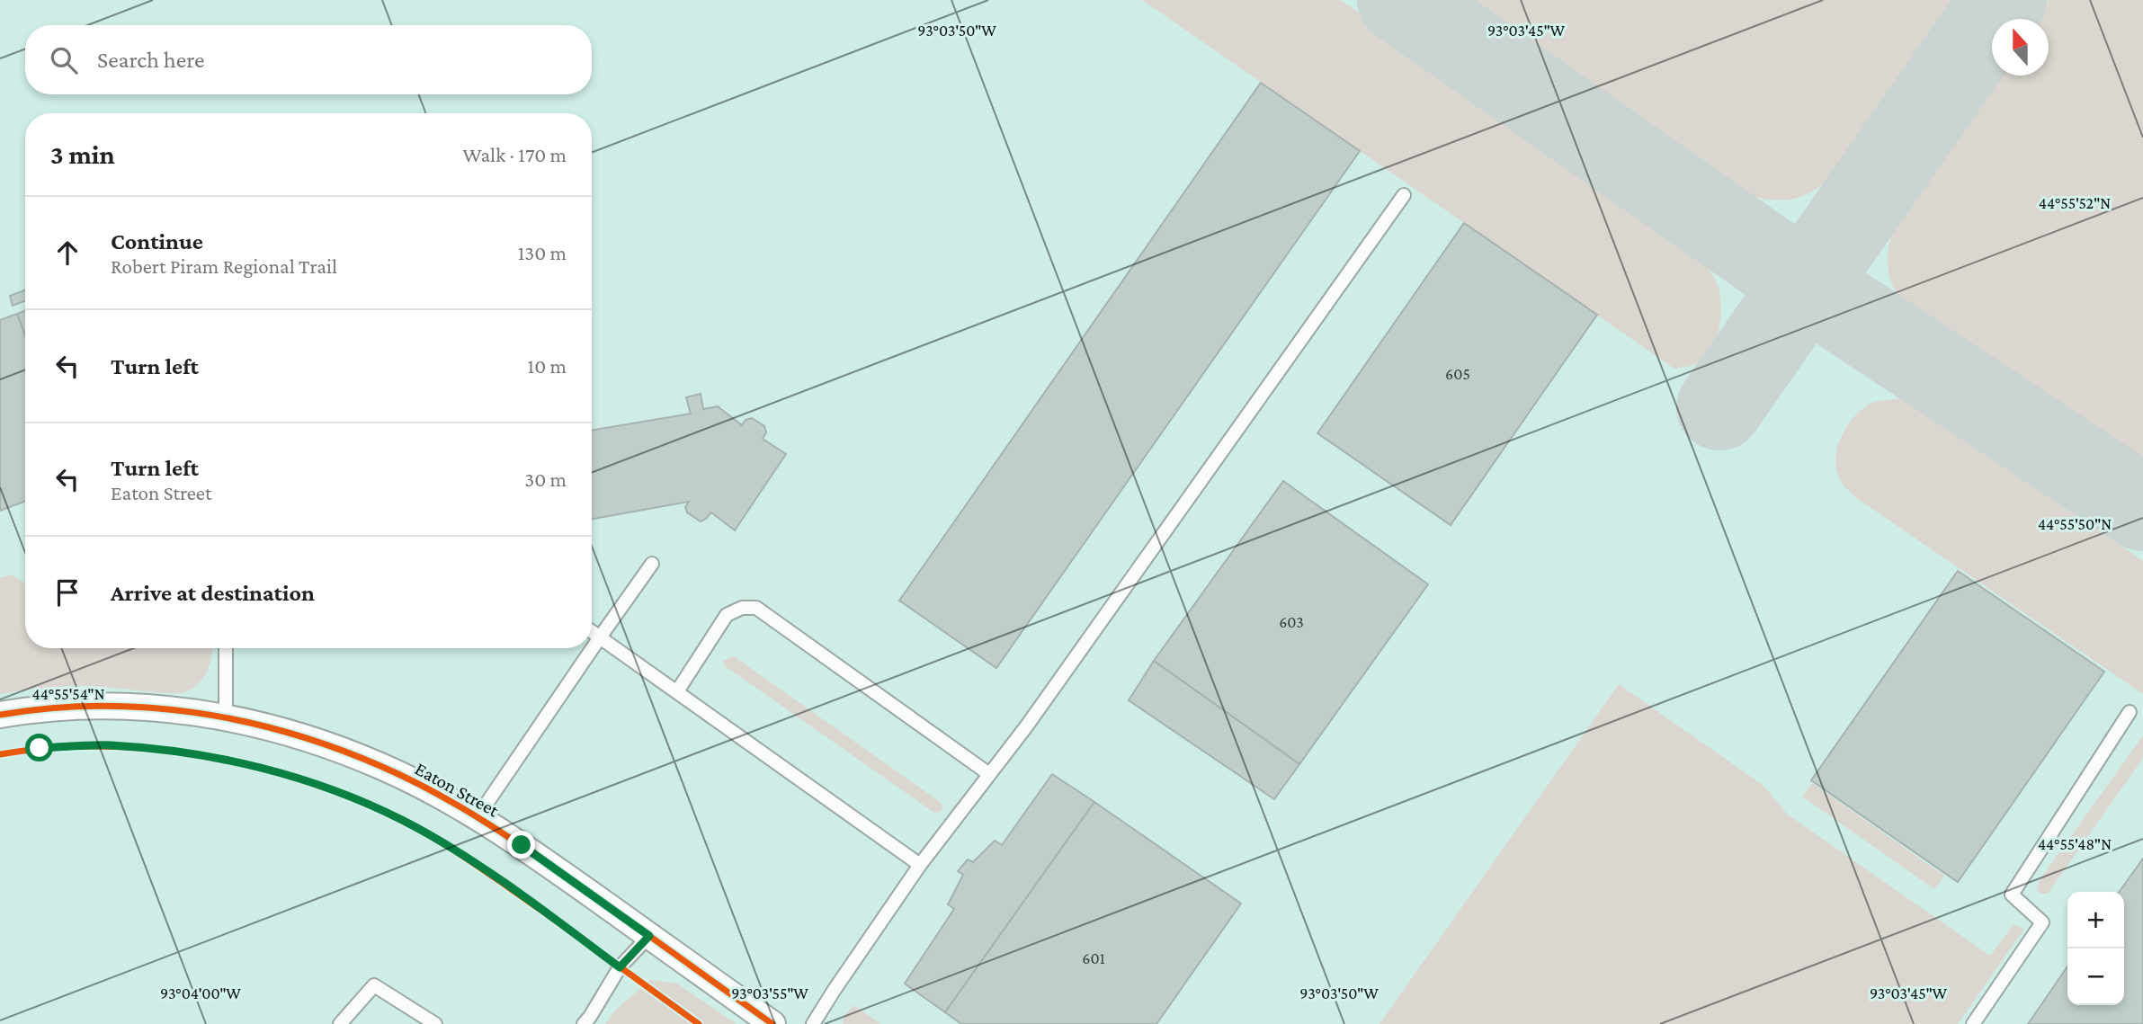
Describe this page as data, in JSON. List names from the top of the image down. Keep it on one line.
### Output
{"streets":{"street":["Eaton Street"]},"house_numbers":["605","603","601"],"north":"top","page":{"search":"Search here","heading":["3 min","Walk · 170 m"],"list":[["Continue","Robert Piram Regional Trail","130 m"],["Turn left","10 m"],["Turn left","Eaton Street","30 m"],"Arrive at destination"],"map_buttons":["+","−"]},"coordinates":["93°03'45\"W","93°03'50\"W","44°55'52\"N","44°55'50\"N","44°55'54\"N","44°55'48\"N","93°04'00\"W","93°03'55\"W"]}
